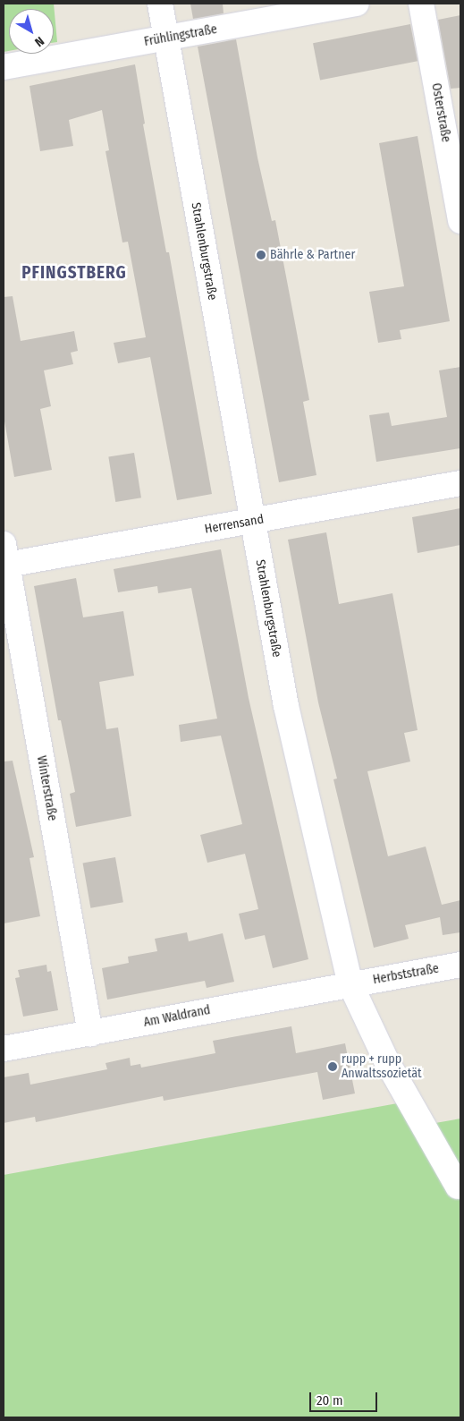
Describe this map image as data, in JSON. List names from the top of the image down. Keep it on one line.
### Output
{"streets":{"street":["Frühlingstraße","Osterstraße","Strahlenburgstraße","Herrensand","Winterstraße","Herbststraße","Am Waldrand"]},"crossings":[["Frühlingstraße","Strahlenburgstraße"],["Strahlenburgstraße","Herrensand"],["Strahlenburgstraße","Herbststraße"],["Strahlenburgstraße","Am Waldrand"],["Herrensand","Winterstraße"],["Winterstraße","Am Waldrand"],["Herbststraße","Am Waldrand"]],"districts":["PFINGSTBERG"],"places":["Bährle & Partner","rupp + rupp Anwaltssozietät"],"scale_bar":"20 m","north":"bottom right"}
